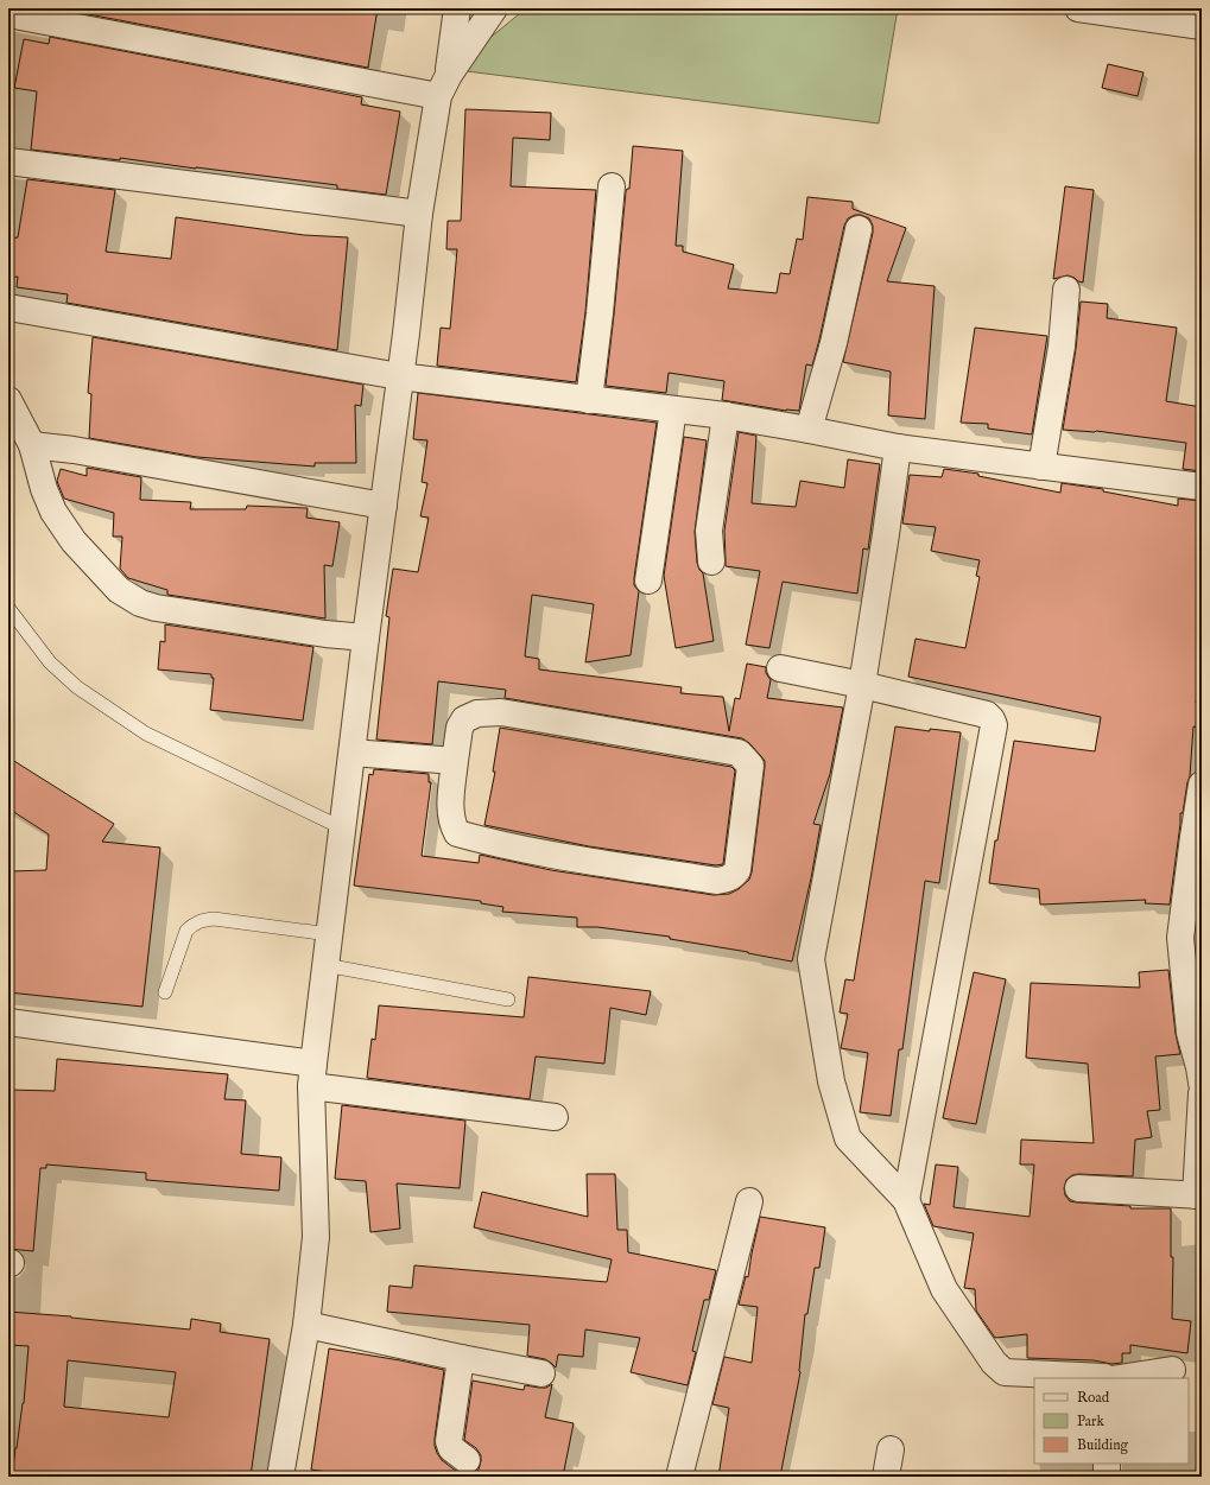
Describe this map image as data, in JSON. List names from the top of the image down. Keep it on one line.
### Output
{"legend":["Road","Park","Building"]}
